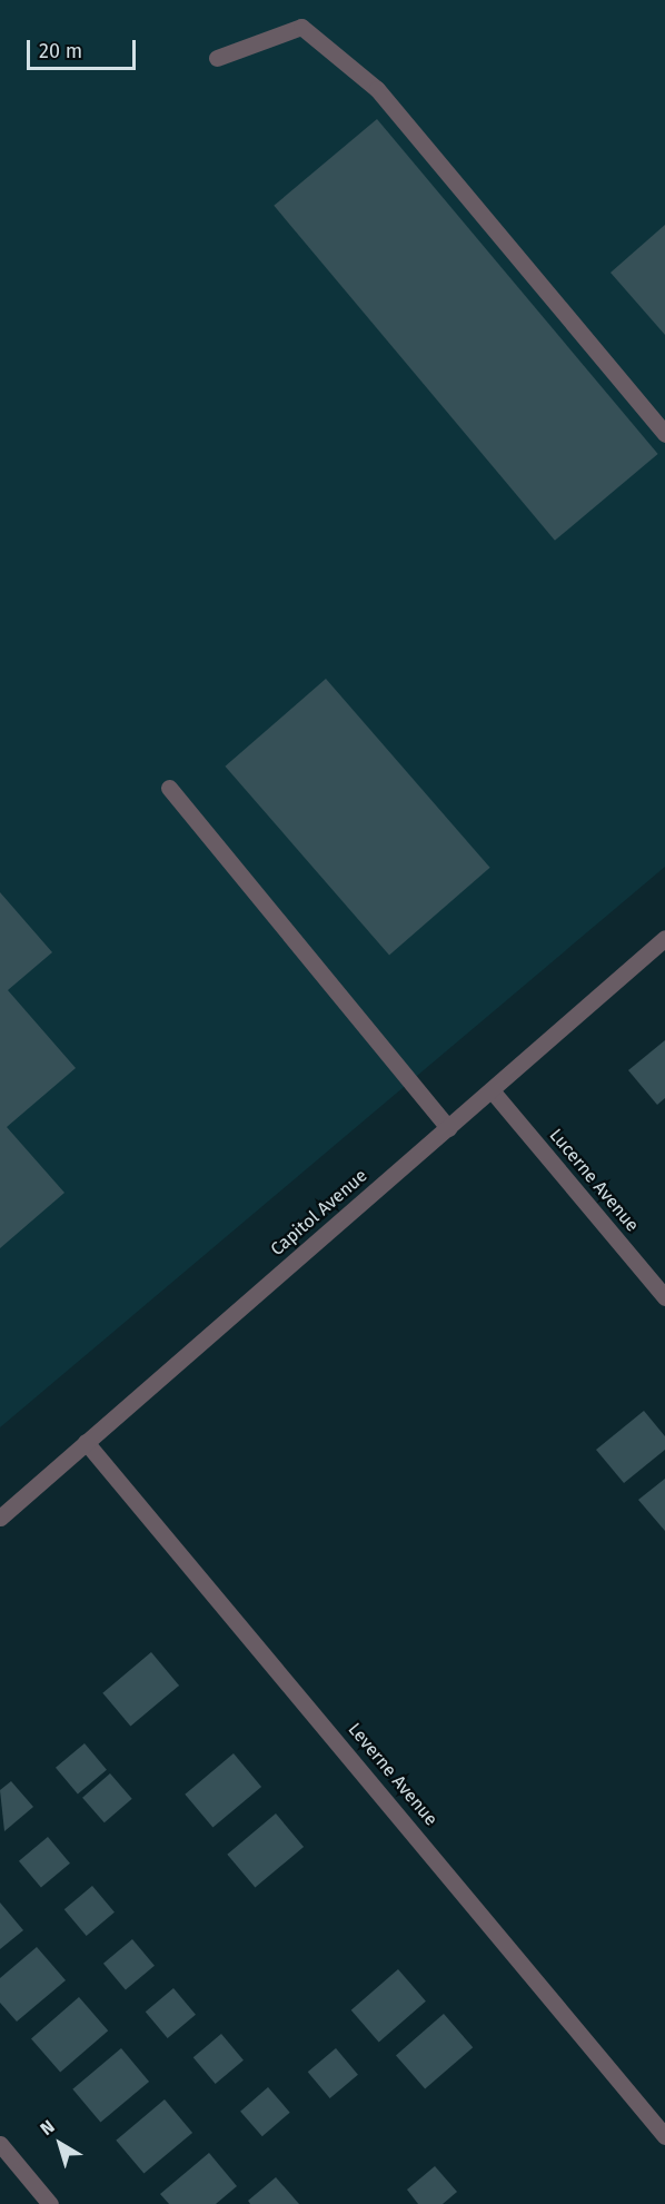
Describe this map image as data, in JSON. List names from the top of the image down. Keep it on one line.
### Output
{"streets":{"street":["Lucerne Avenue","Capitol Avenue","Leverne Avenue"]},"crossings":[["Lucerne Avenue","Capitol Avenue"],["Capitol Avenue","Leverne Avenue"]],"scale_bar":"20 m","north":"top left"}
